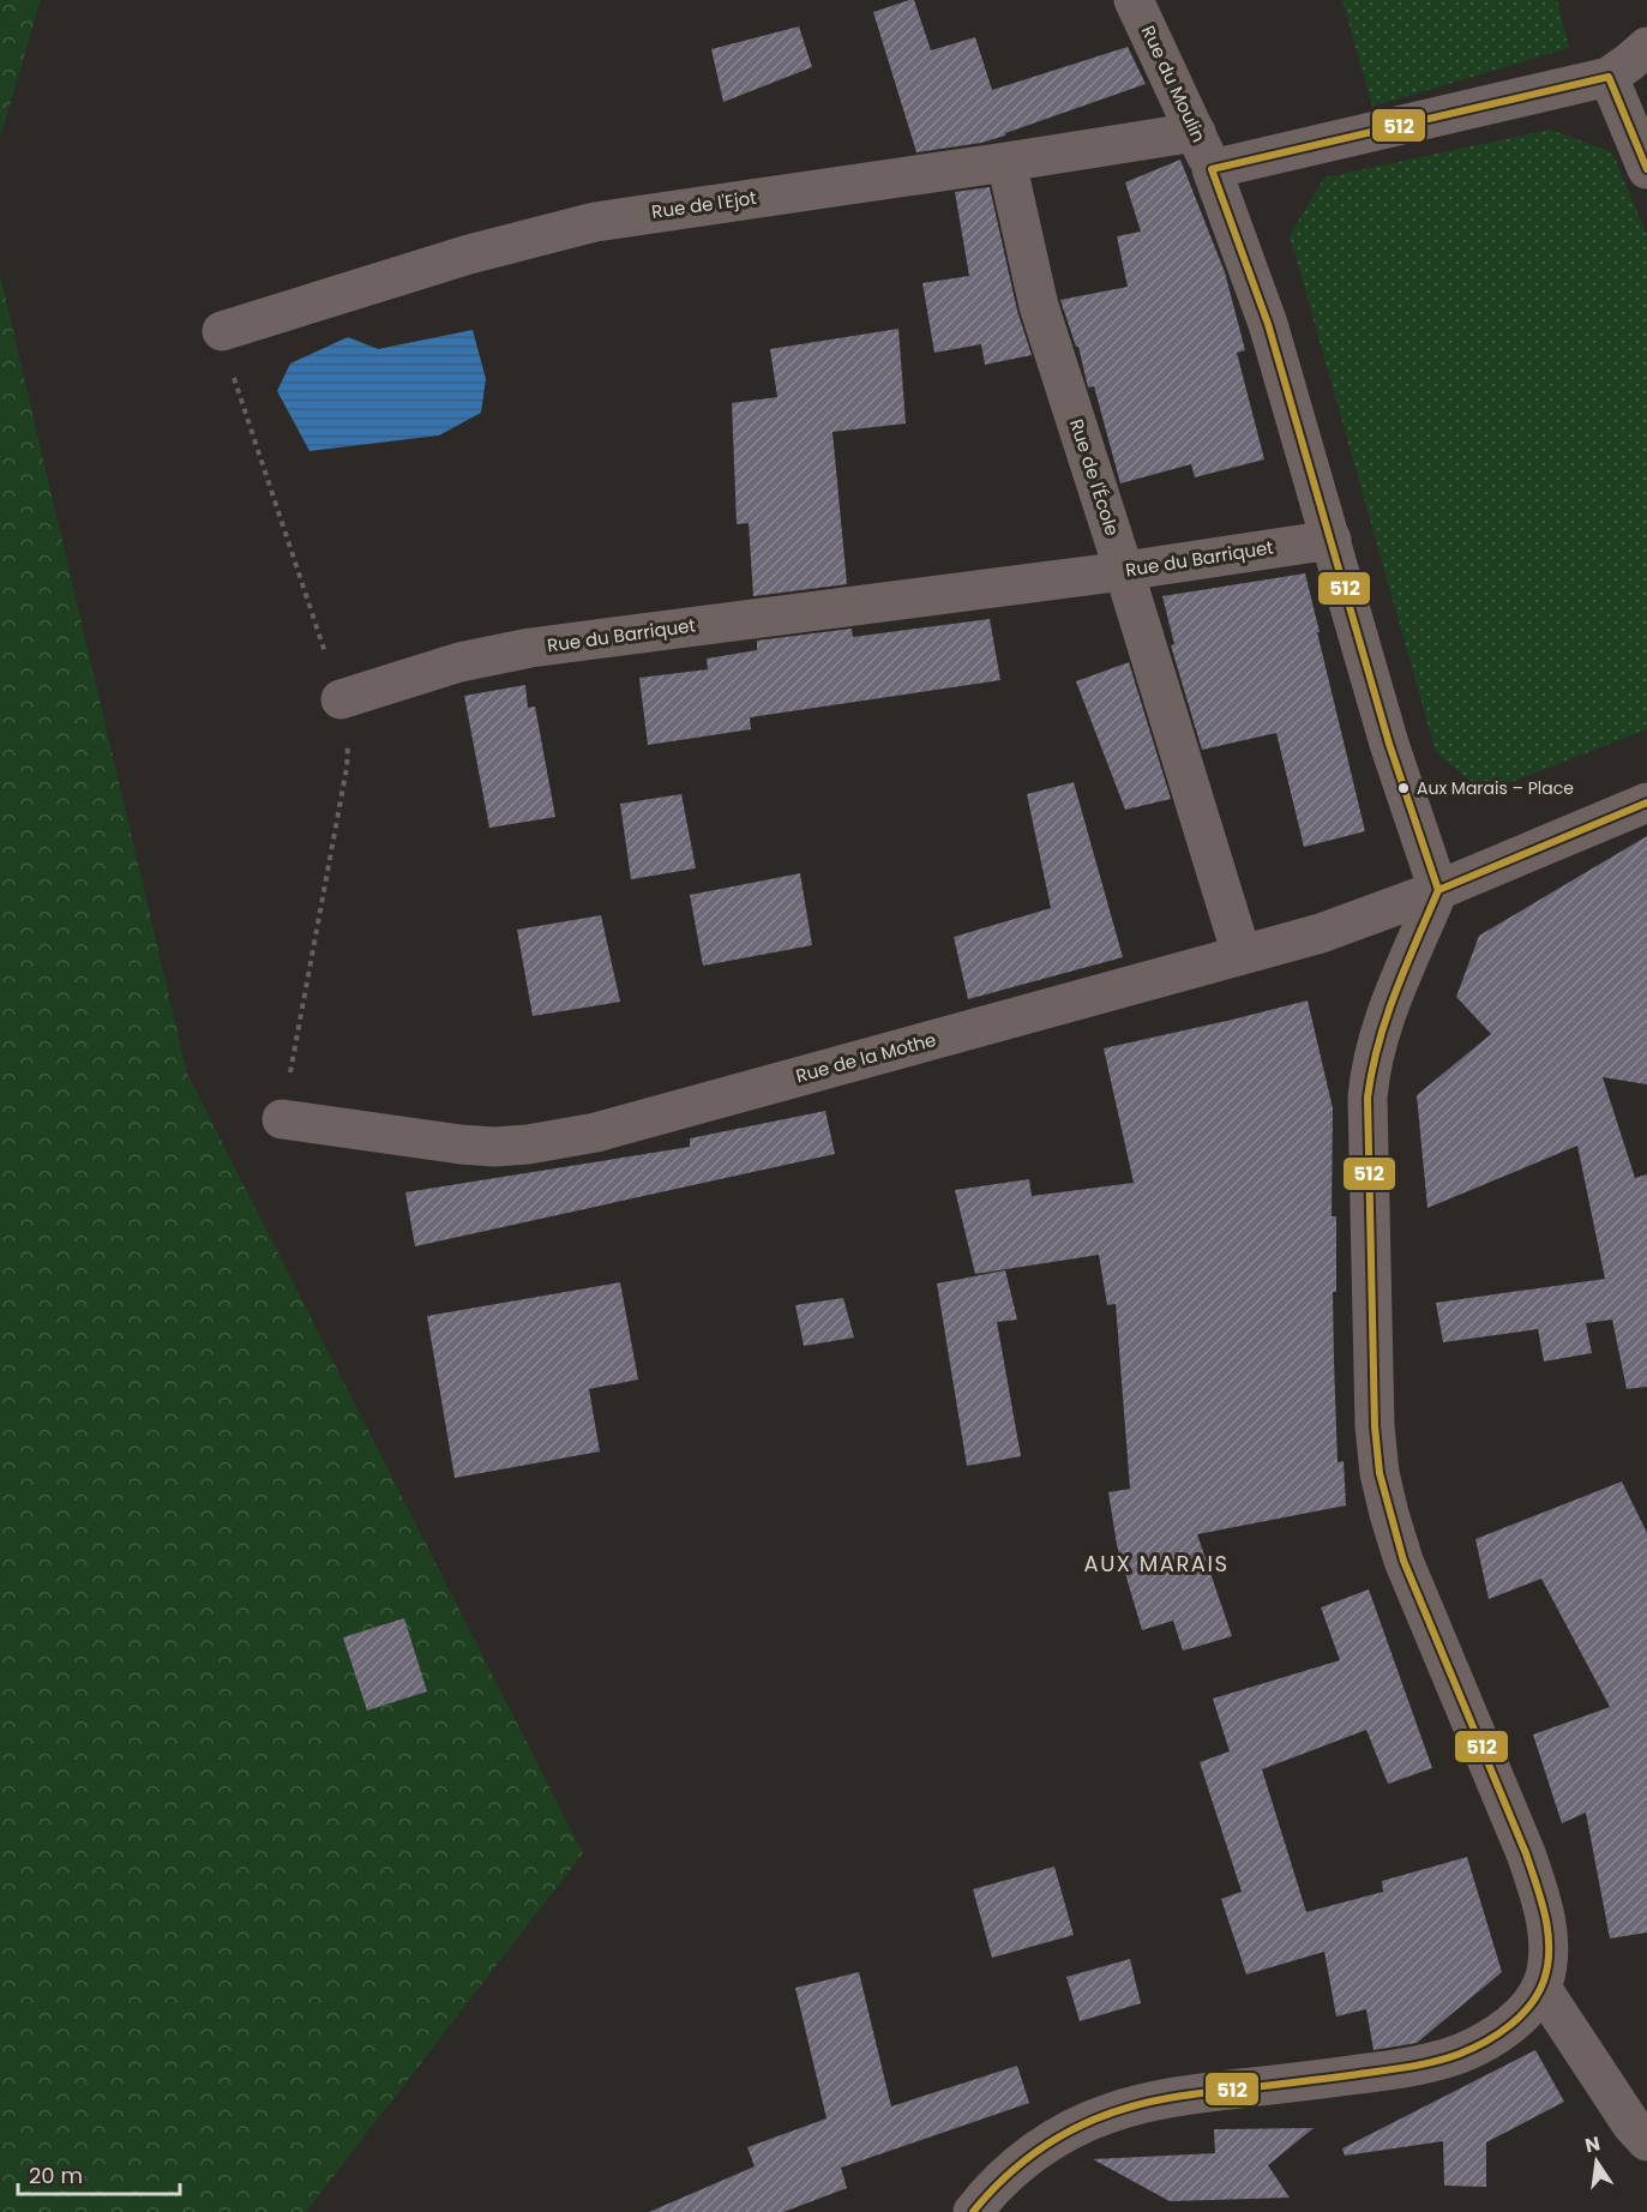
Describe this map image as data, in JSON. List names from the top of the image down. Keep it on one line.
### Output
{"streets":{"street":["Rue du Moulin","Rue de l'Ejot","Rue de l'École","Rue du Barriquet","Rue de la Mothe"]},"crossings":[["Rue du Moulin","Rue de l'Ejot"],["Rue du Moulin","Rue du Barriquet"],["Rue du Moulin","Rue de la Mothe"],["Rue de l'Ejot","Rue de l'École"],["Rue de l'École","Rue du Barriquet"],["Rue de l'École","Rue de la Mothe"]],"districts":["AUX MARAIS"],"places":["Aux Marais – Place"],"lines":["transit line 512"],"scale_bar":"20 m","north":"top"}
